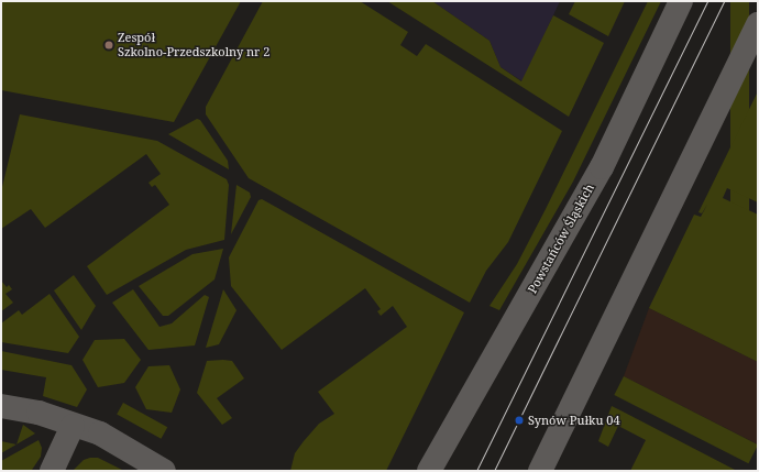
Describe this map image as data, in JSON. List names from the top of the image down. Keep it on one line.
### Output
{"streets":{"main road":["Powstańców Śląskich"]},"places":["Zespół Szkolno-Przedszkolny nr 2","Synów Pułku 04"]}
